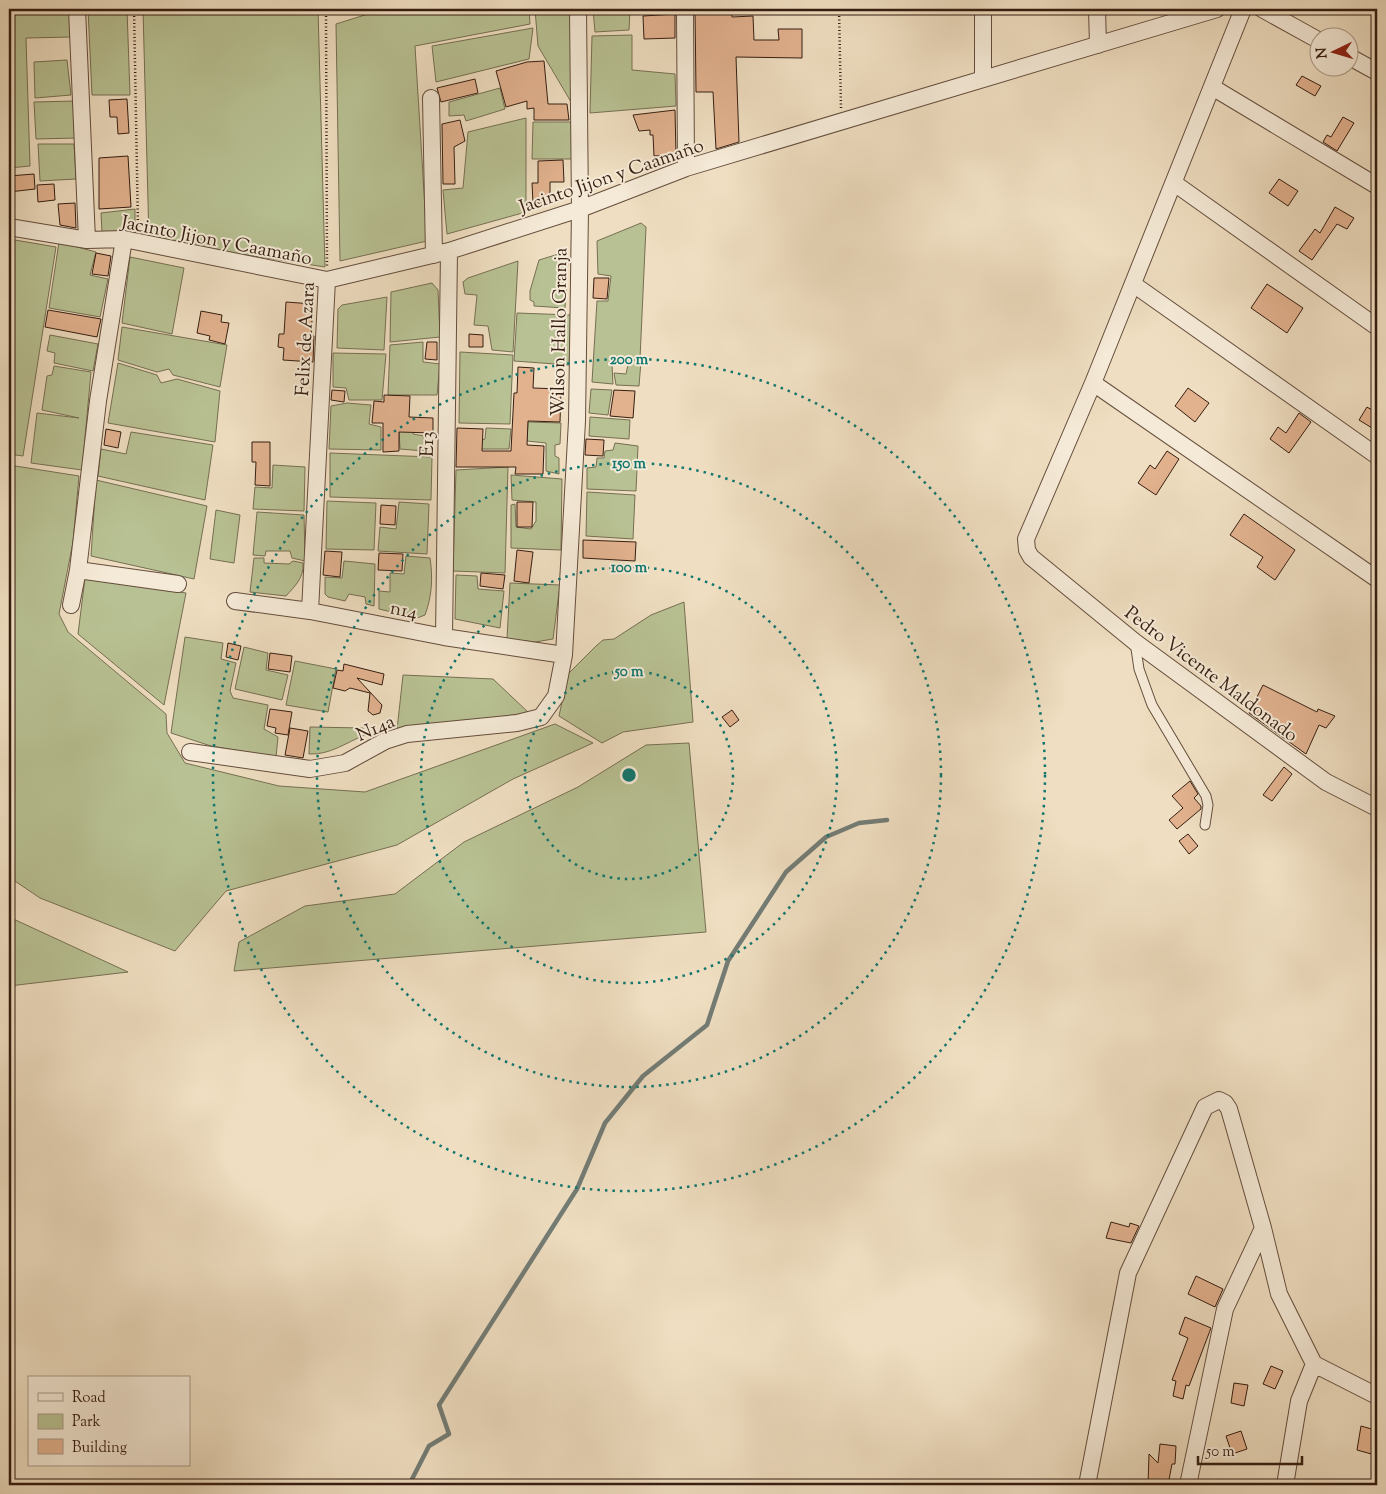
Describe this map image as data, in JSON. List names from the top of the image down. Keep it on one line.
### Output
{"streets":{"street":["Jacinto Jijon y Caamaño","Wilson Hallo Granja","Felix de Azara","E13","n14","Pedro Vicente Maldonado","N14a"]},"crossings":[["Jacinto Jijon y Caamaño","Wilson Hallo Granja"],["Jacinto Jijon y Caamaño","Felix de Azara"],["Jacinto Jijon y Caamaño","E13"],["Wilson Hallo Granja","n14"],["Wilson Hallo Granja","N14a"],["Felix de Azara","n14"],["E13","n14"],["n14","N14a"]],"legend":["Road","Park","Building"],"scale_bar":"50 m","north":"left","rings":["200 m","150 m","100 m","50 m"]}
